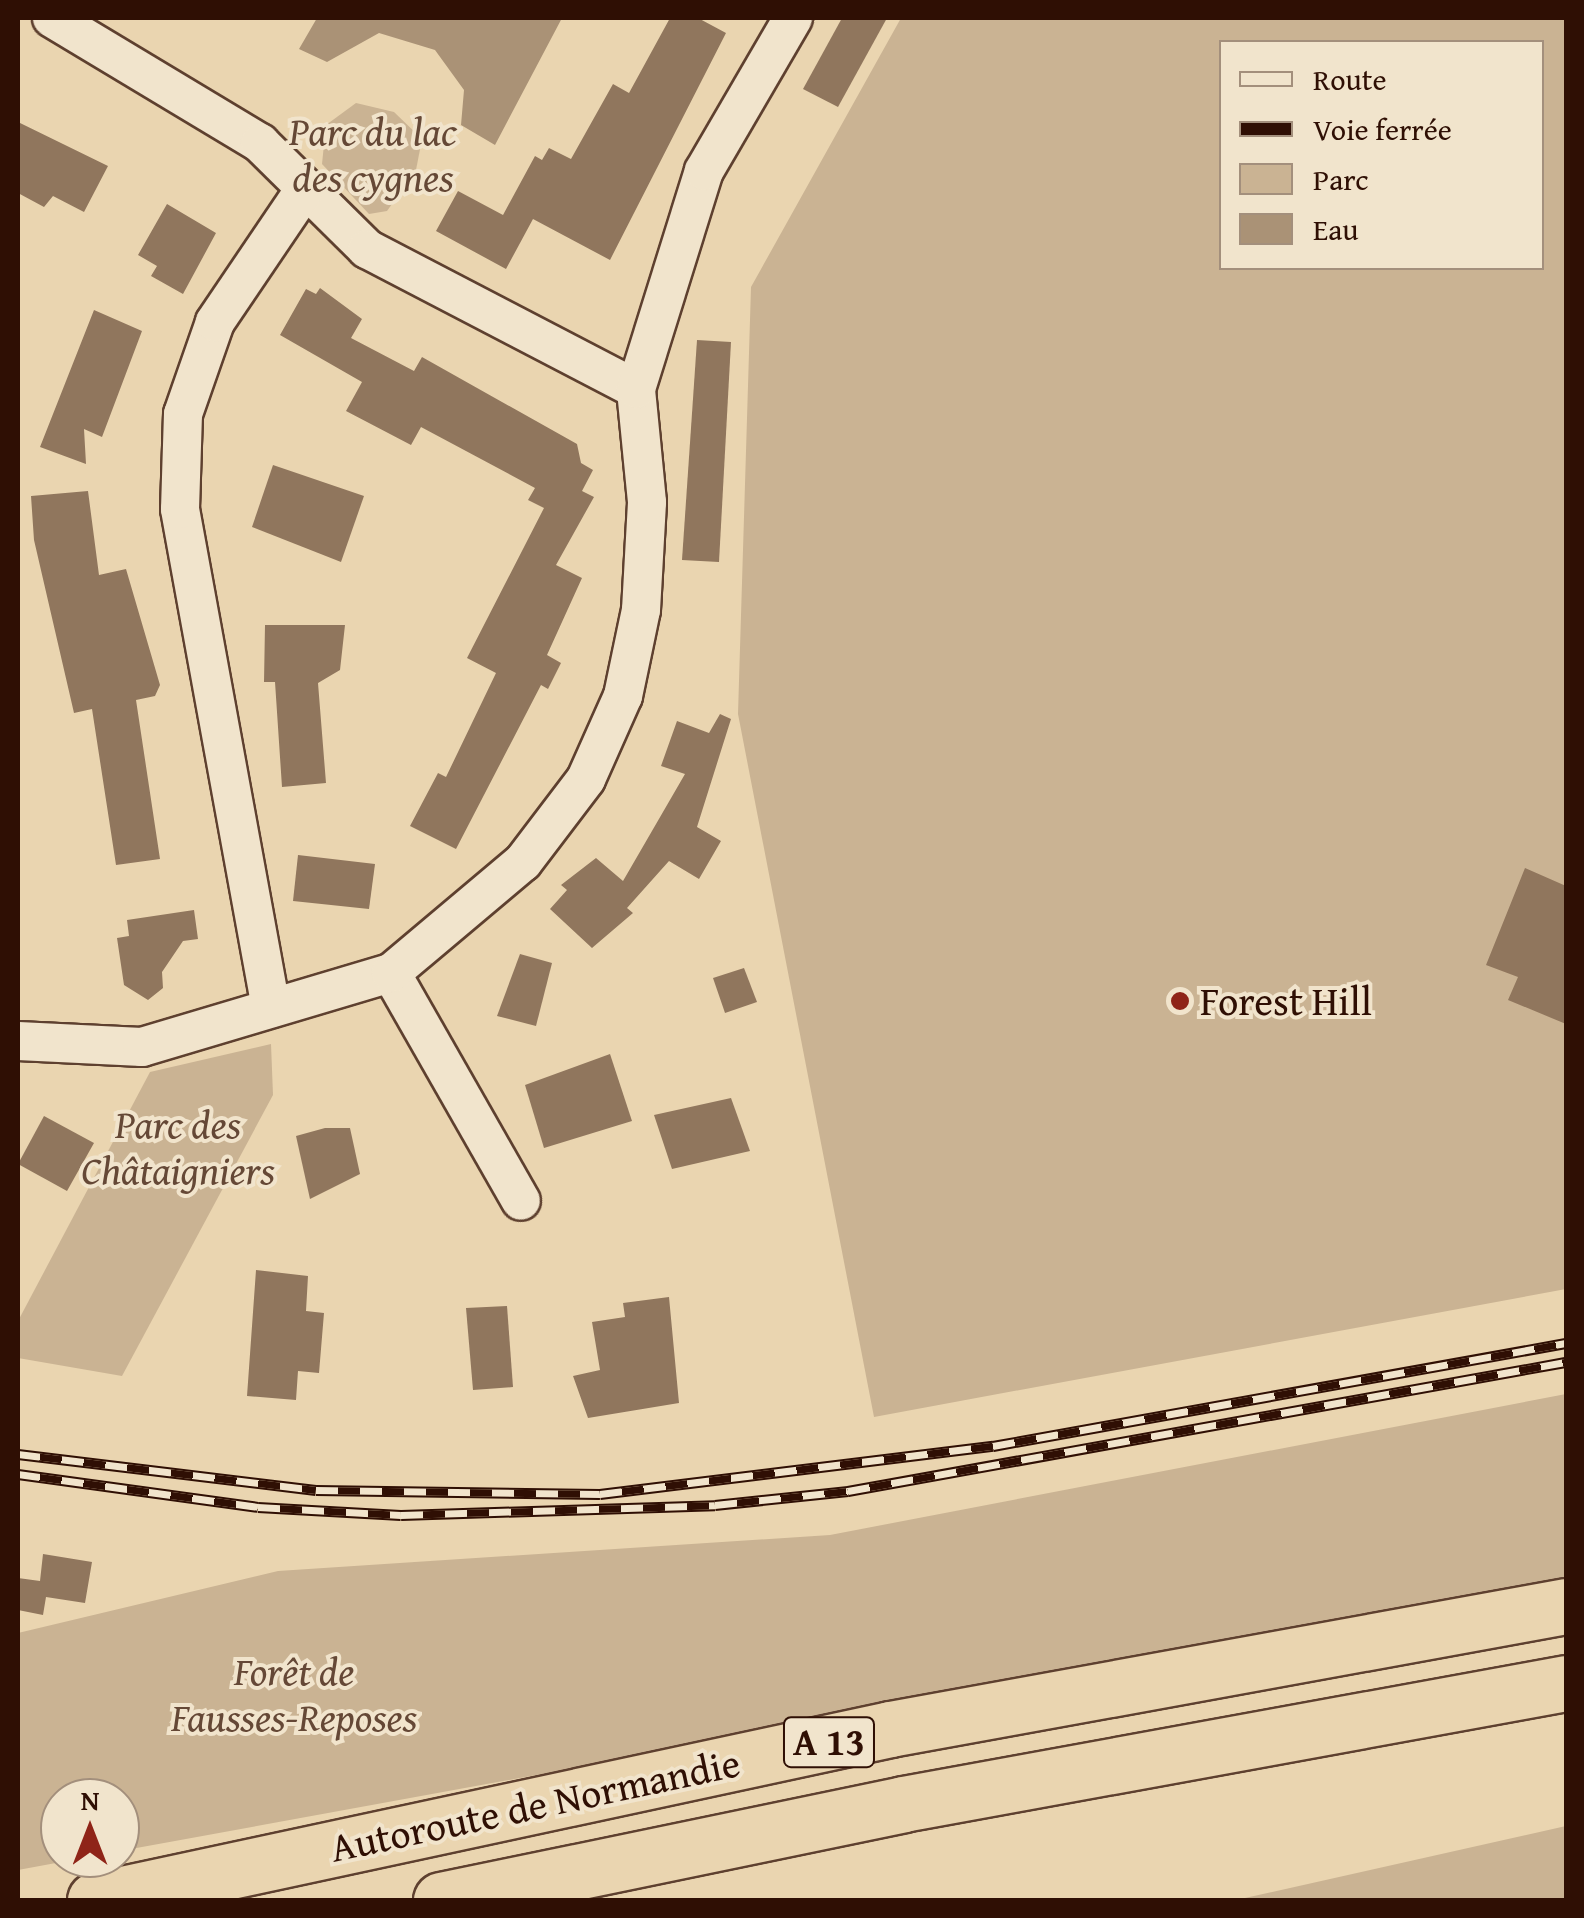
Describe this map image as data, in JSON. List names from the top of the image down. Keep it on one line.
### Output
{"streets":{"highway":["A 13","Autoroute de Normandie"]},"parks":["Parc du lac des cygnes","Parc des Châtaigniers","Forêt de Fausses-Reposes"],"places":["Forest Hill"],"legend":["Route","Voie ferrée","Parc","Eau"],"north":"top"}
